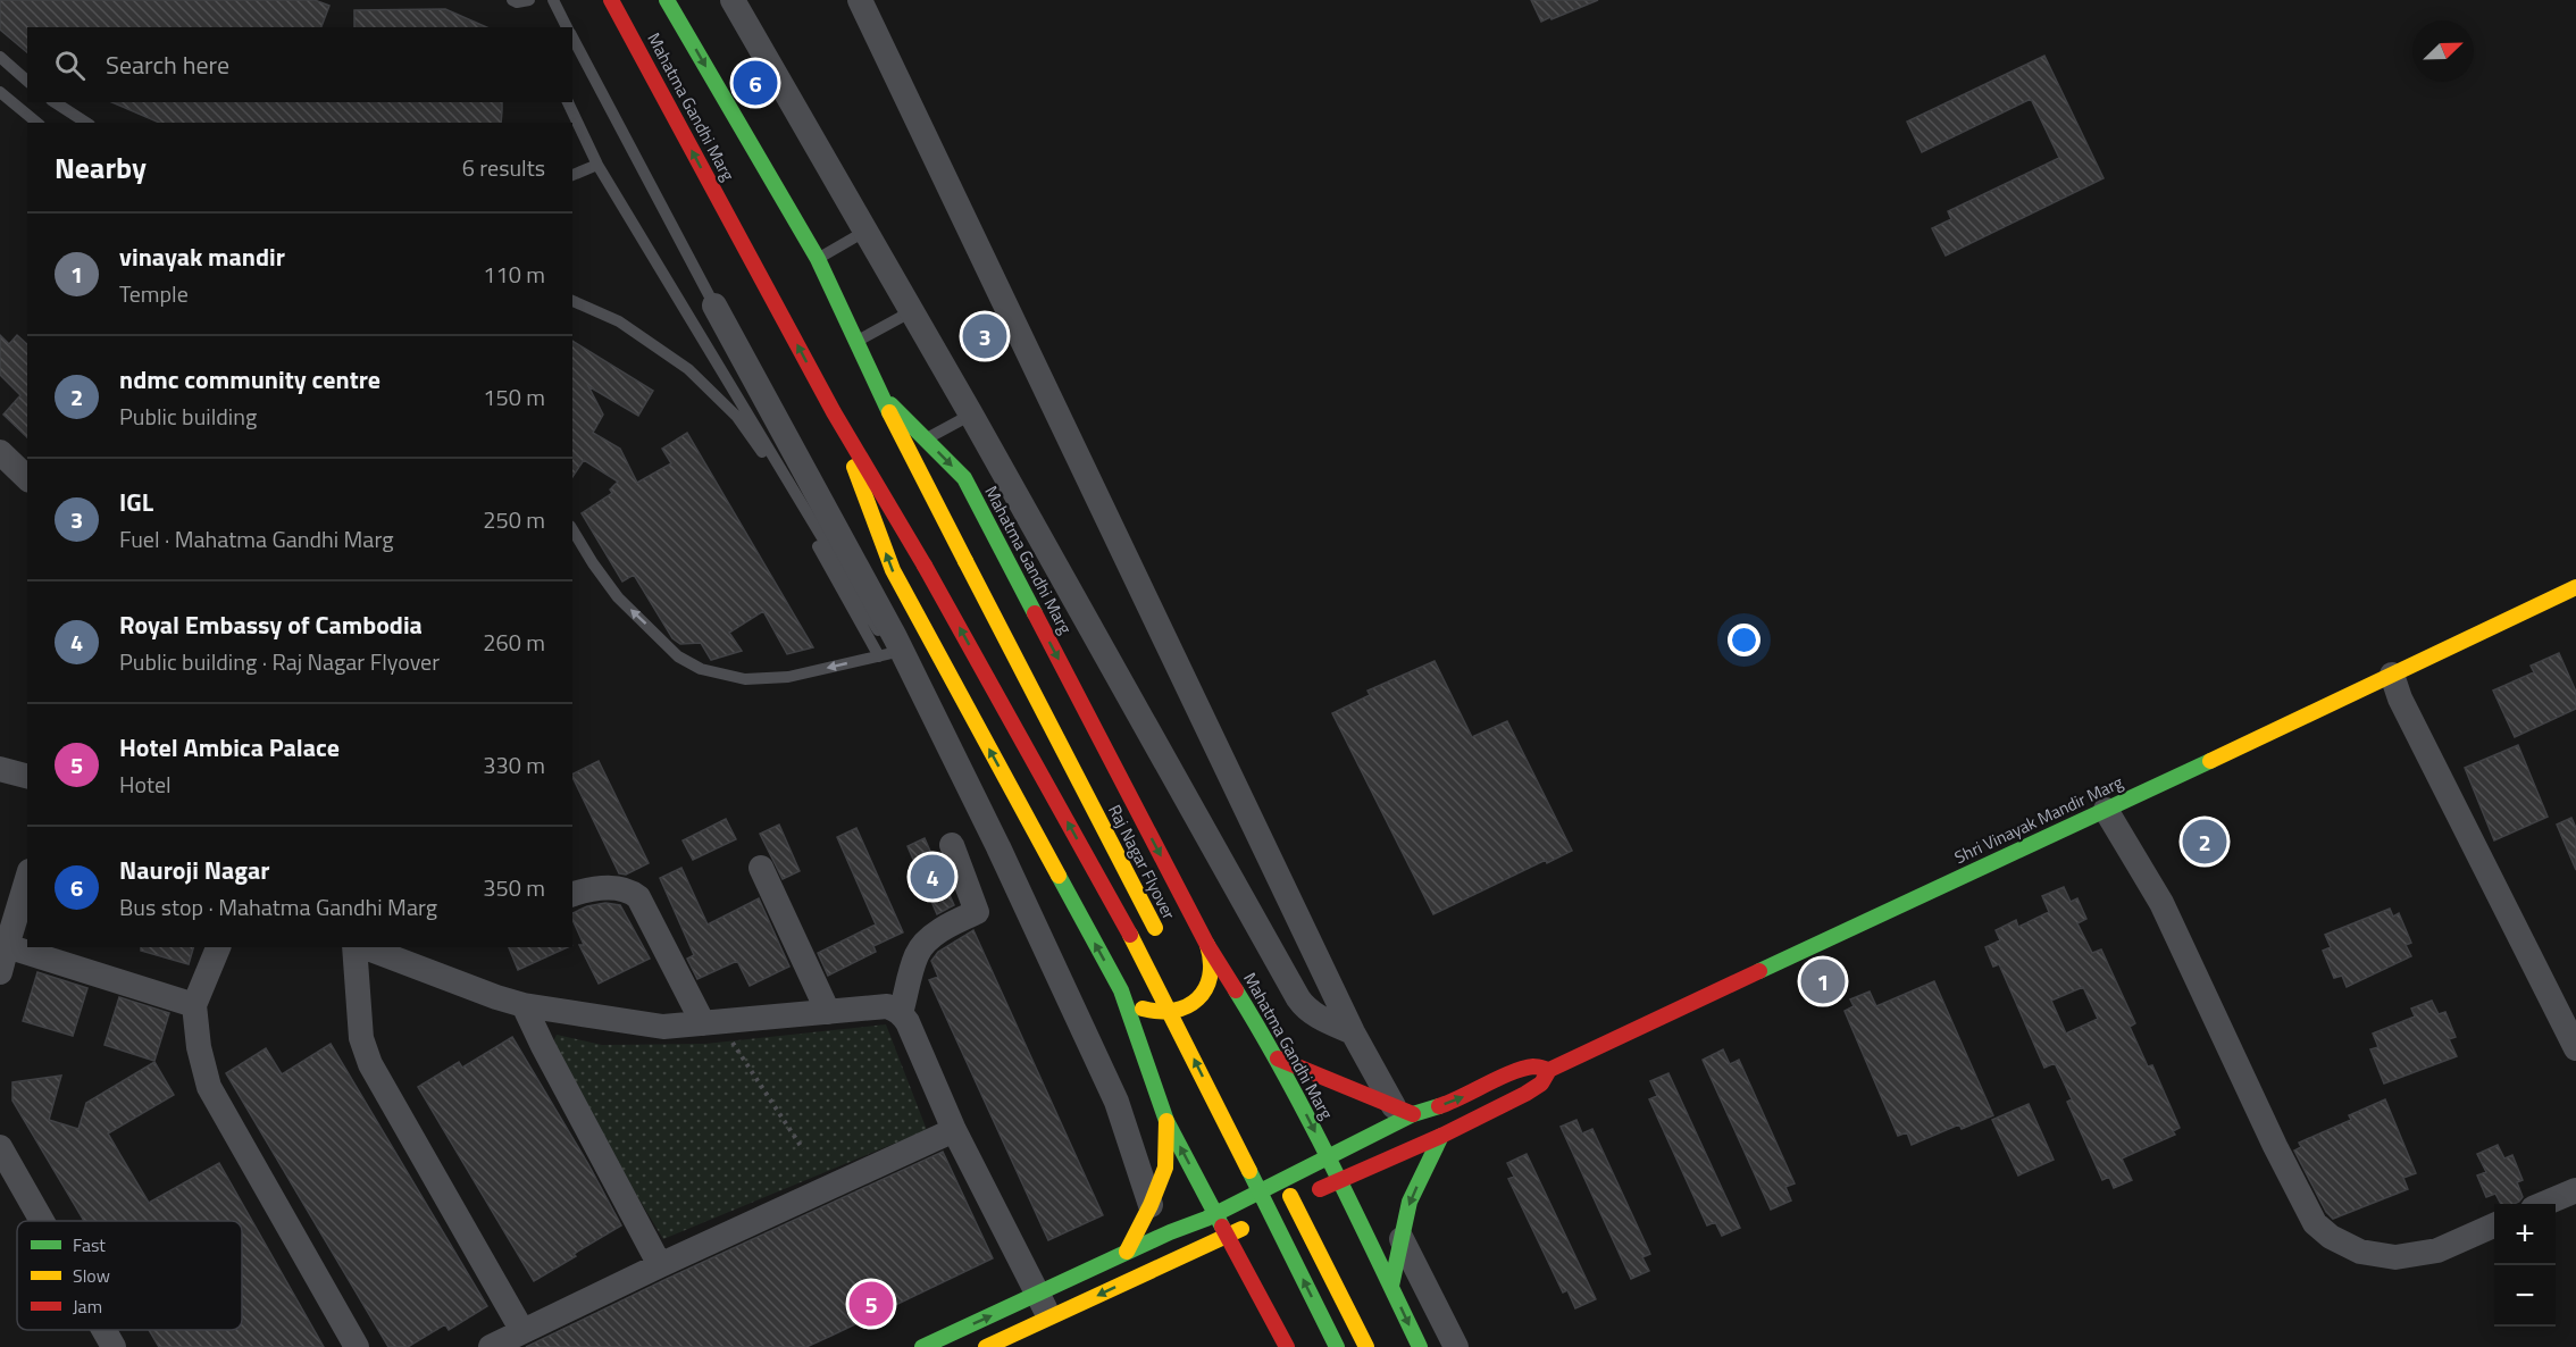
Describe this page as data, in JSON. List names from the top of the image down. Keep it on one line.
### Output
{"streets":{"street":["Mahatma Gandhi Marg","Shri Vinayak Mandir Marg","Raj Nagar Flyover"]},"crossings":[["Mahatma Gandhi Marg","Raj Nagar Flyover"]],"legend":["Fast","Slow","Jam"],"north":"top right","page":{"search":"Search here","pins":["6","3","2","4","1","5"],"heading":["Nearby","6 results"],"list":[{"mark":"1","name":"vinayak mandir","note":"Temple","value":"110 m"},{"mark":"2","name":"ndmc community centre","note":"Public building","value":"150 m"},{"mark":"3","name":"IGL","note":"Fuel · Mahatma Gandhi Marg","value":"250 m"},{"mark":"4","name":"Royal Embassy of Cambodia","note":"Public building · Raj Nagar Flyover","value":"260 m"},{"mark":"5","name":"Hotel Ambica Palace","note":"Hotel","value":"330 m"},{"mark":"6","name":"Nauroji Nagar","note":"Bus stop · Mahatma Gandhi Marg","value":"350 m"}],"map_buttons":["+","−"]}}
